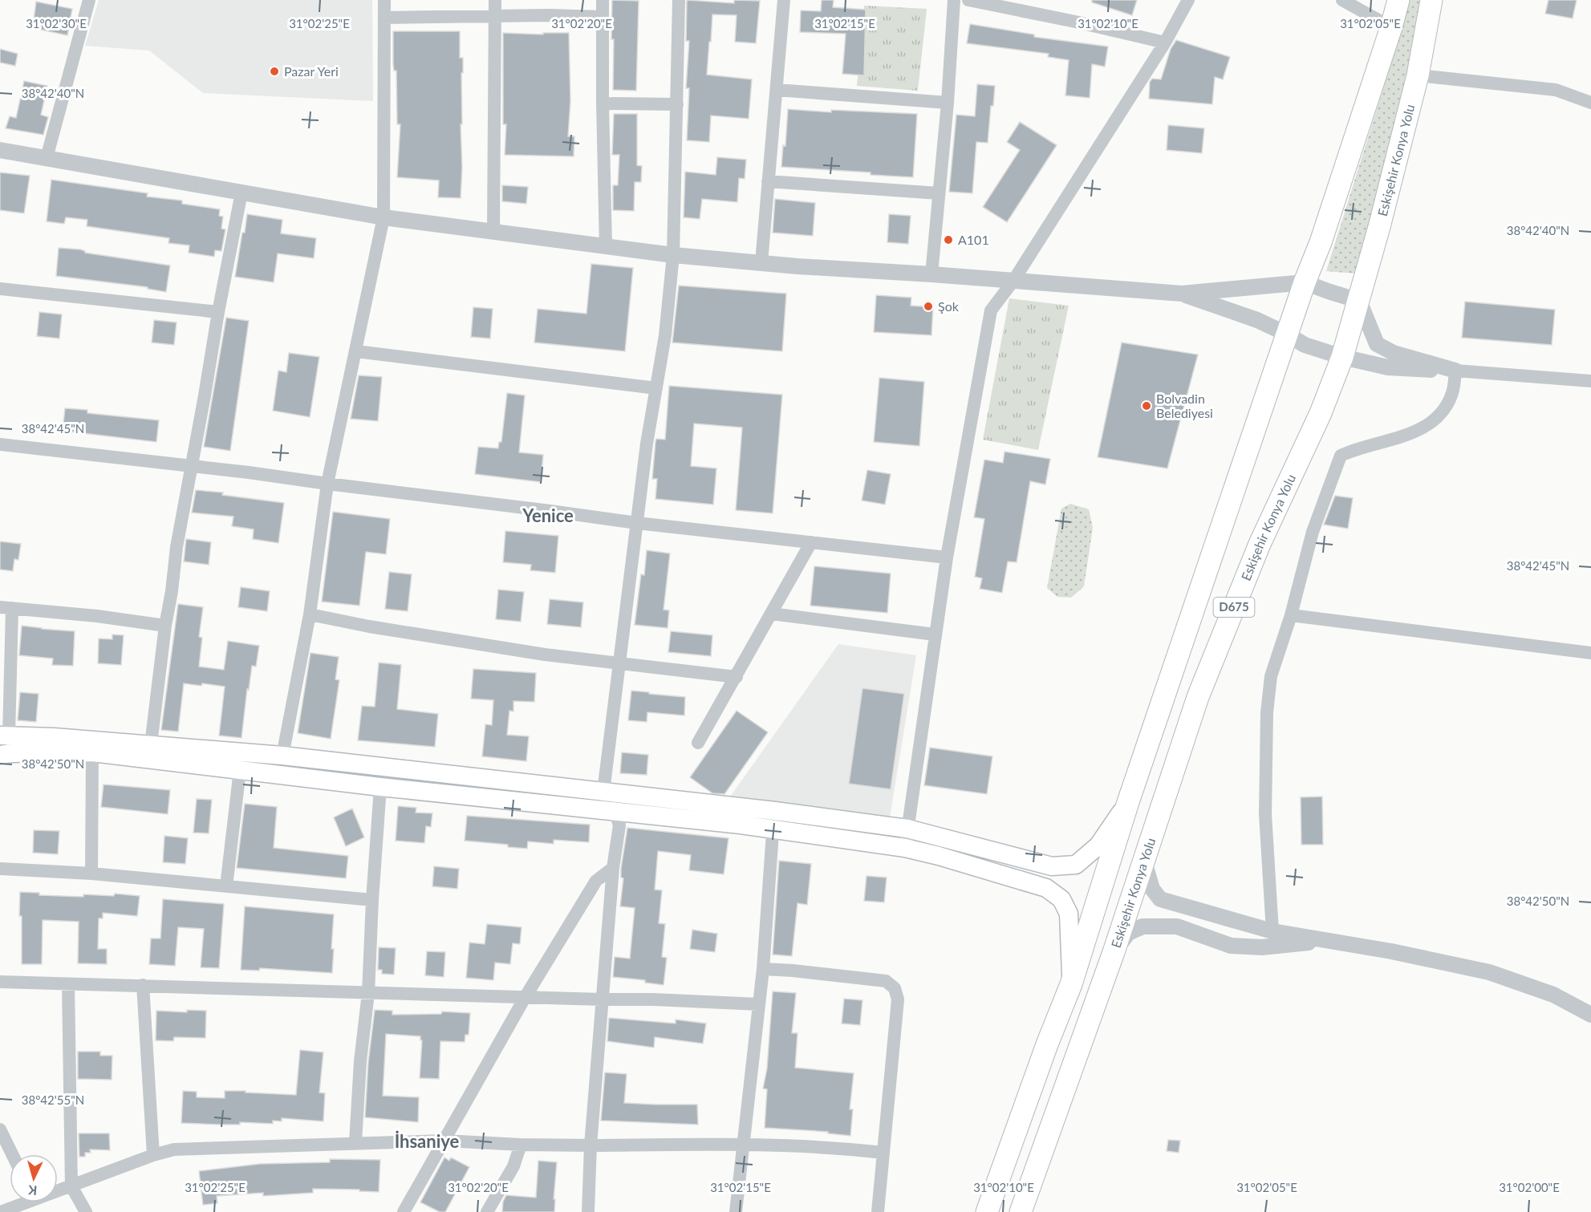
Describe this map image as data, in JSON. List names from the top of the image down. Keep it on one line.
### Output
{"streets":{"highway":["Eskişehir Konya Yolu","D675"]},"districts":["Yenice","İhsaniye"],"places":["Pazar Yeri","A101","Şok","Bolvadin Belediyesi"],"north":"bottom","coordinates":["31°02'30\"E","31°02'25\"E","31°02'20\"E","31°02'15\"E","31°02'10\"E","31°02'05\"E","38°42'40\"N","38°42'45\"N","38°42'50\"N","38°42'55\"N","31°02'00\"E"]}
